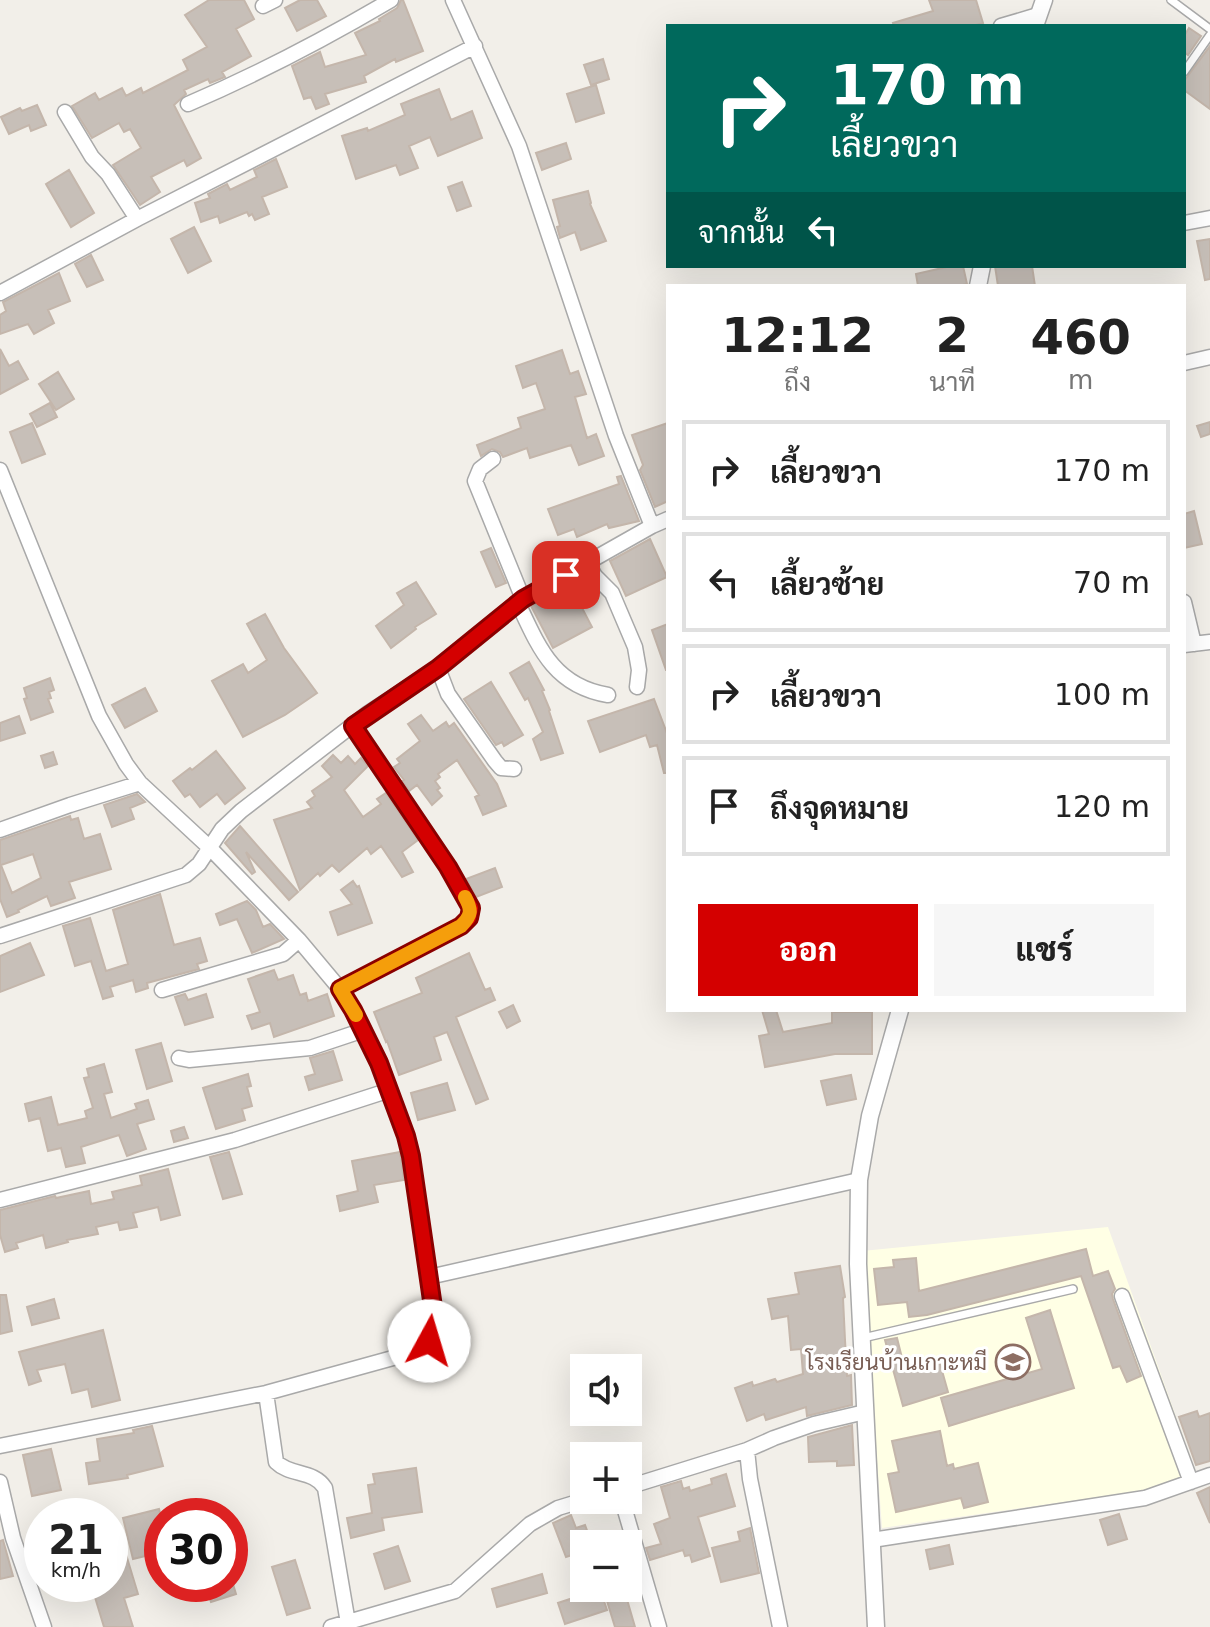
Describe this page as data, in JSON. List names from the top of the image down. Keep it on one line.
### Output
{"places":{"school or university":["โรงเรียนบ้านเกาะหมี"]},"page":{"turn":["170 m","เลี้ยวขวา"],"then":"จากนั้น","eta":["12:12","ถึง","2","นาที","460","m"],"list":[{"name":"เลี้ยวขวา","value":"170 m"},{"name":"เลี้ยวซ้าย","value":"70 m"},{"name":"เลี้ยวขวา","value":"100 m"},{"name":"ถึงจุดหมาย","value":"120 m"}],"buttons":["ออก","แชร์"],"map_buttons":["+","−"],"speed":"21 km/h","limit":"30"}}
